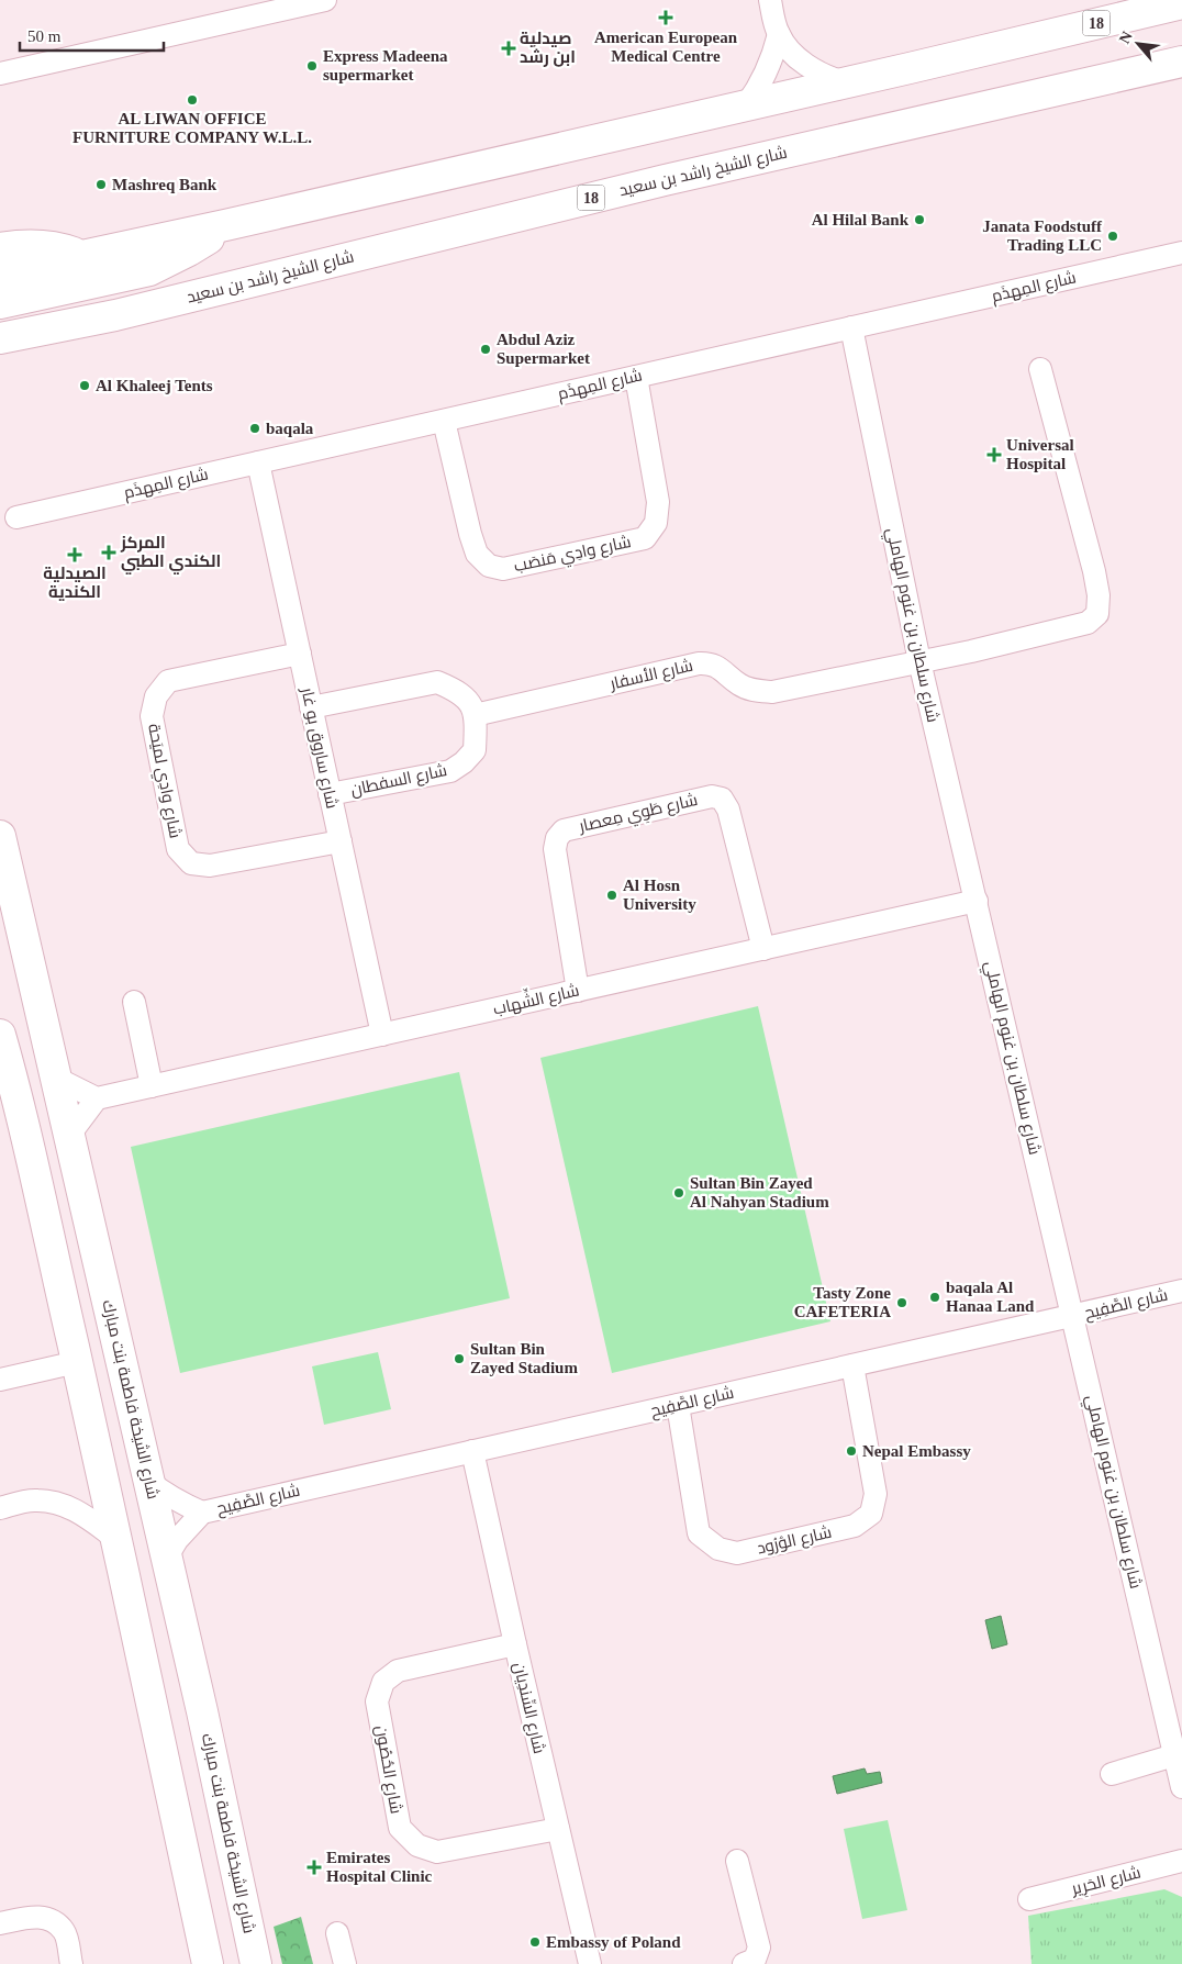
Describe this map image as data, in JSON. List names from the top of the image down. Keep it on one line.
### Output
{"streets":{"main road":["18","شارع الشيخ راشد بن سعيد","شارع الشيخة فاطمة بنت مبارك"],"street":["شارع المِهذَم","شارع وادِي مَنصَب","شارع سلطان بن غنوم الهاملي","شارع الأسفار","شارع ساروق بو غار","شارع السفطان","شارع وادِي لميَحة","شارع طَوِي مِعصار","شارع الشِّهاب","شارع الصَّفِيح","شارع الوُرُود","شارع السِّندِيان","شارع الحُصُون","شارع الحَرِير"]},"crossings":[["شارع المِهذَم","شارع وادِي مَنصَب"],["شارع المِهذَم","شارع سلطان بن غنوم الهاملي"],["شارع المِهذَم","شارع ساروق بو غار"],["شارع سلطان بن غنوم الهاملي","شارع الأسفار"],["شارع سلطان بن غنوم الهاملي","شارع الشِّهاب"],["شارع سلطان بن غنوم الهاملي","شارع الصَّفِيح"],["شارع الأسفار","شارع السفطان"],["شارع ساروق بو غار","شارع السفطان"],["شارع ساروق بو غار","شارع وادِي لميَحة"],["شارع ساروق بو غار","شارع الشِّهاب"],["شارع طَوِي مِعصار","شارع الشِّهاب"],["شارع الصَّفِيح","شارع الشيخة فاطمة بنت مبارك"],["شارع الصَّفِيح","شارع الوُرُود"],["شارع الصَّفِيح","شارع السِّندِيان"],["شارع السِّندِيان","شارع الحُصُون"]],"places":{"health":["American European Medical Centre","صيدلية ابن رشد","Universal Hospital","المركز الكندي الطبي","الصيدلية الكندية","Emirates Hospital Clinic"],"other":["Express Madeena supermarket","AL LIWAN OFFICE FURNITURE COMPANY W.L.L.","Mashreq Bank","Al Hilal Bank","Janata Foodstuff Trading LLC","Abdul Aziz Supermarket","Al Khaleej Tents","baqala","Al Hosn University","Sultan Bin Zayed Al Nahyan Stadium","baqala Al Hanaa Land","Tasty Zone CAFETERIA","Sultan Bin Zayed Stadium","Nepal Embassy","Embassy of Poland"]},"scale_bar":"50 m","north":"top left"}
